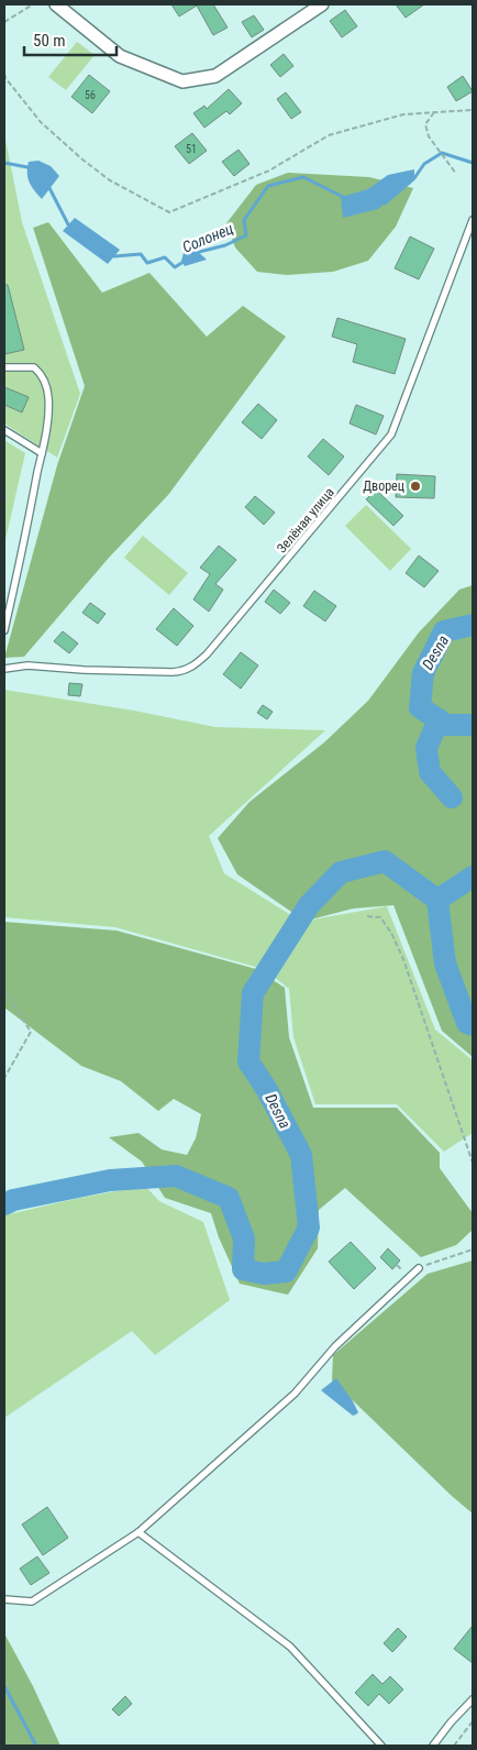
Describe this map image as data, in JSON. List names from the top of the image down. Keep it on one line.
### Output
{"streets":{"lane":["Зелёная улица"]},"water":["Солонец","Desna"],"places":["Дворец"],"house_numbers":["56","51"],"scale_bar":"50 m"}
